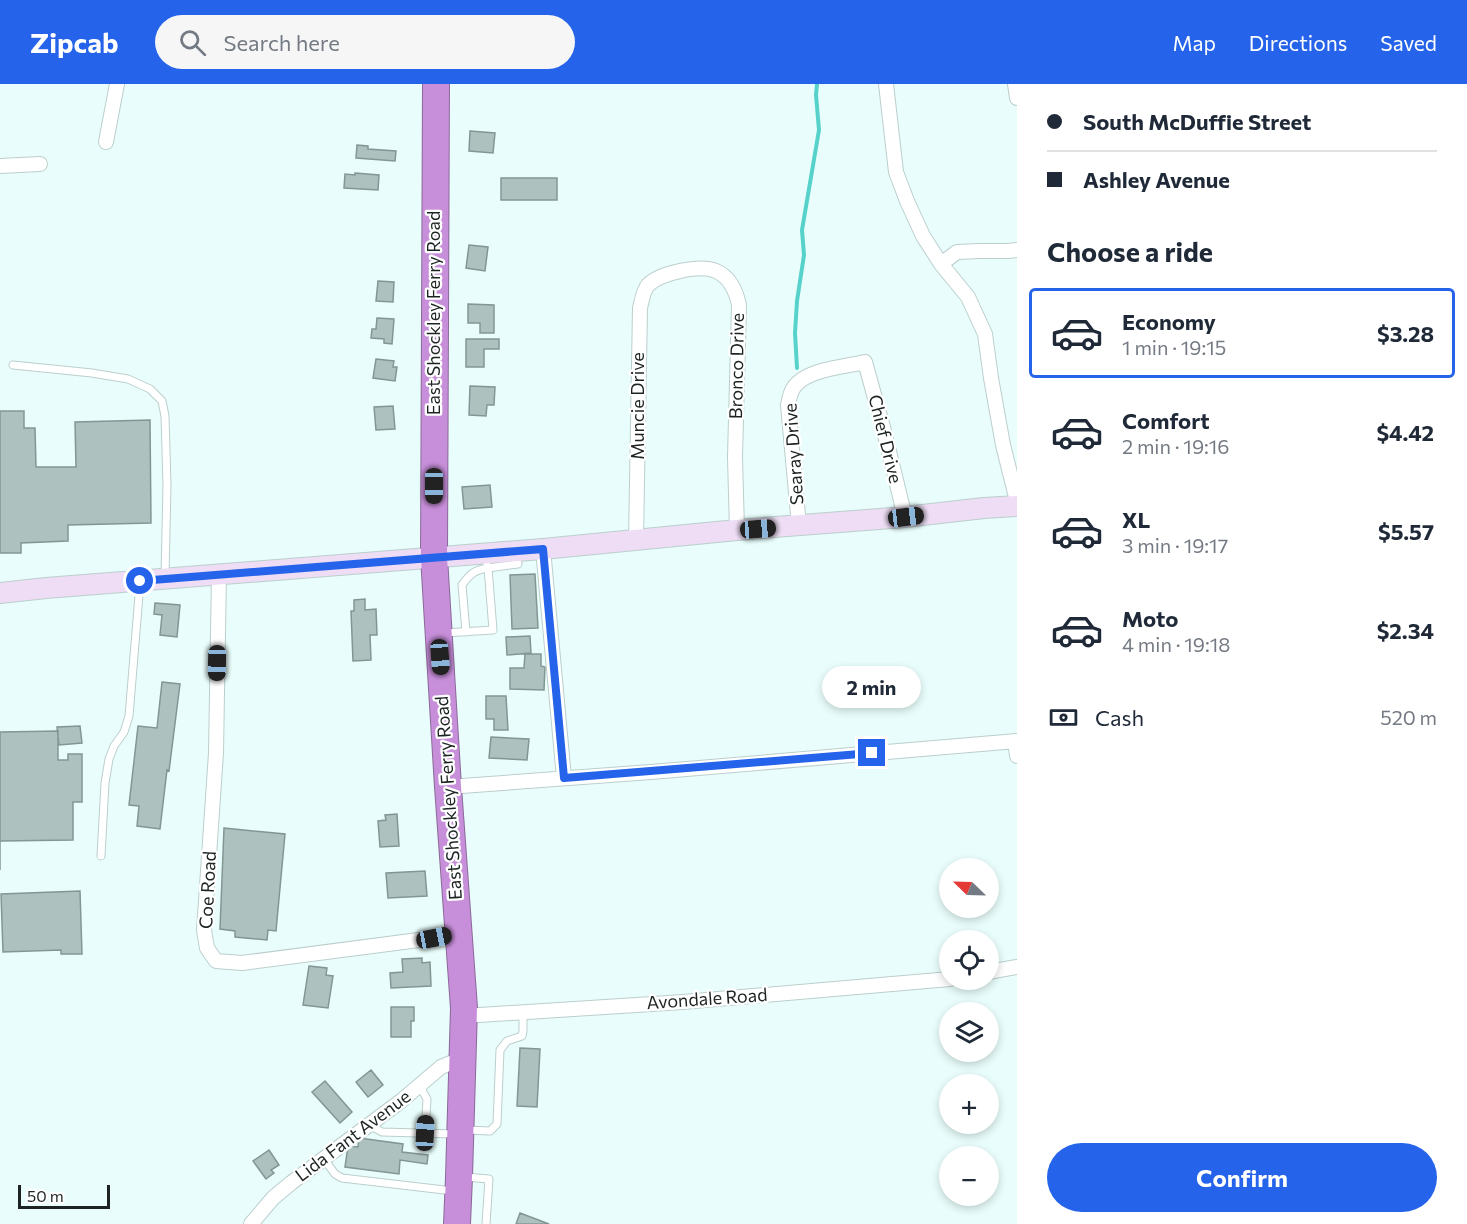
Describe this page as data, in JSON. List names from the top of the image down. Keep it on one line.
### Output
{"streets":{"highway":["East Shockley Ferry Road"],"street":["Bronco Drive","Muncie Drive","Chief Drive","Searay Drive","Coe Road","Avondale Road","Lida Fant Avenue"]},"crossings":[["East Shockley Ferry Road","Coe Road"],["East Shockley Ferry Road","Avondale Road"],["East Shockley Ferry Road","Lida Fant Avenue"],["Bronco Drive","Muncie Drive"],["Chief Drive","Searay Drive"]],"scale_bar":"50 m","north":"top left","page":{"header":"Zipcab","search":"Search here","nav":["Map","Directions","Saved"],"banner":["South McDuffie Street","Ashley Avenue"],"heading":"Choose a ride","list":[{"name":"Economy","note":"1 min · 19:15","value":"$3.28"},{"name":"Comfort","note":"2 min · 19:16","value":"$4.42"},{"name":"XL","note":"3 min · 19:17","value":"$5.57"},{"name":"Moto","note":"4 min · 19:18","value":"$2.34"}],"bubble":"2 min","pay":["Cash","520 m"],"map_buttons":["+","−"],"buttons":"Confirm","scale":"50 m"}}
